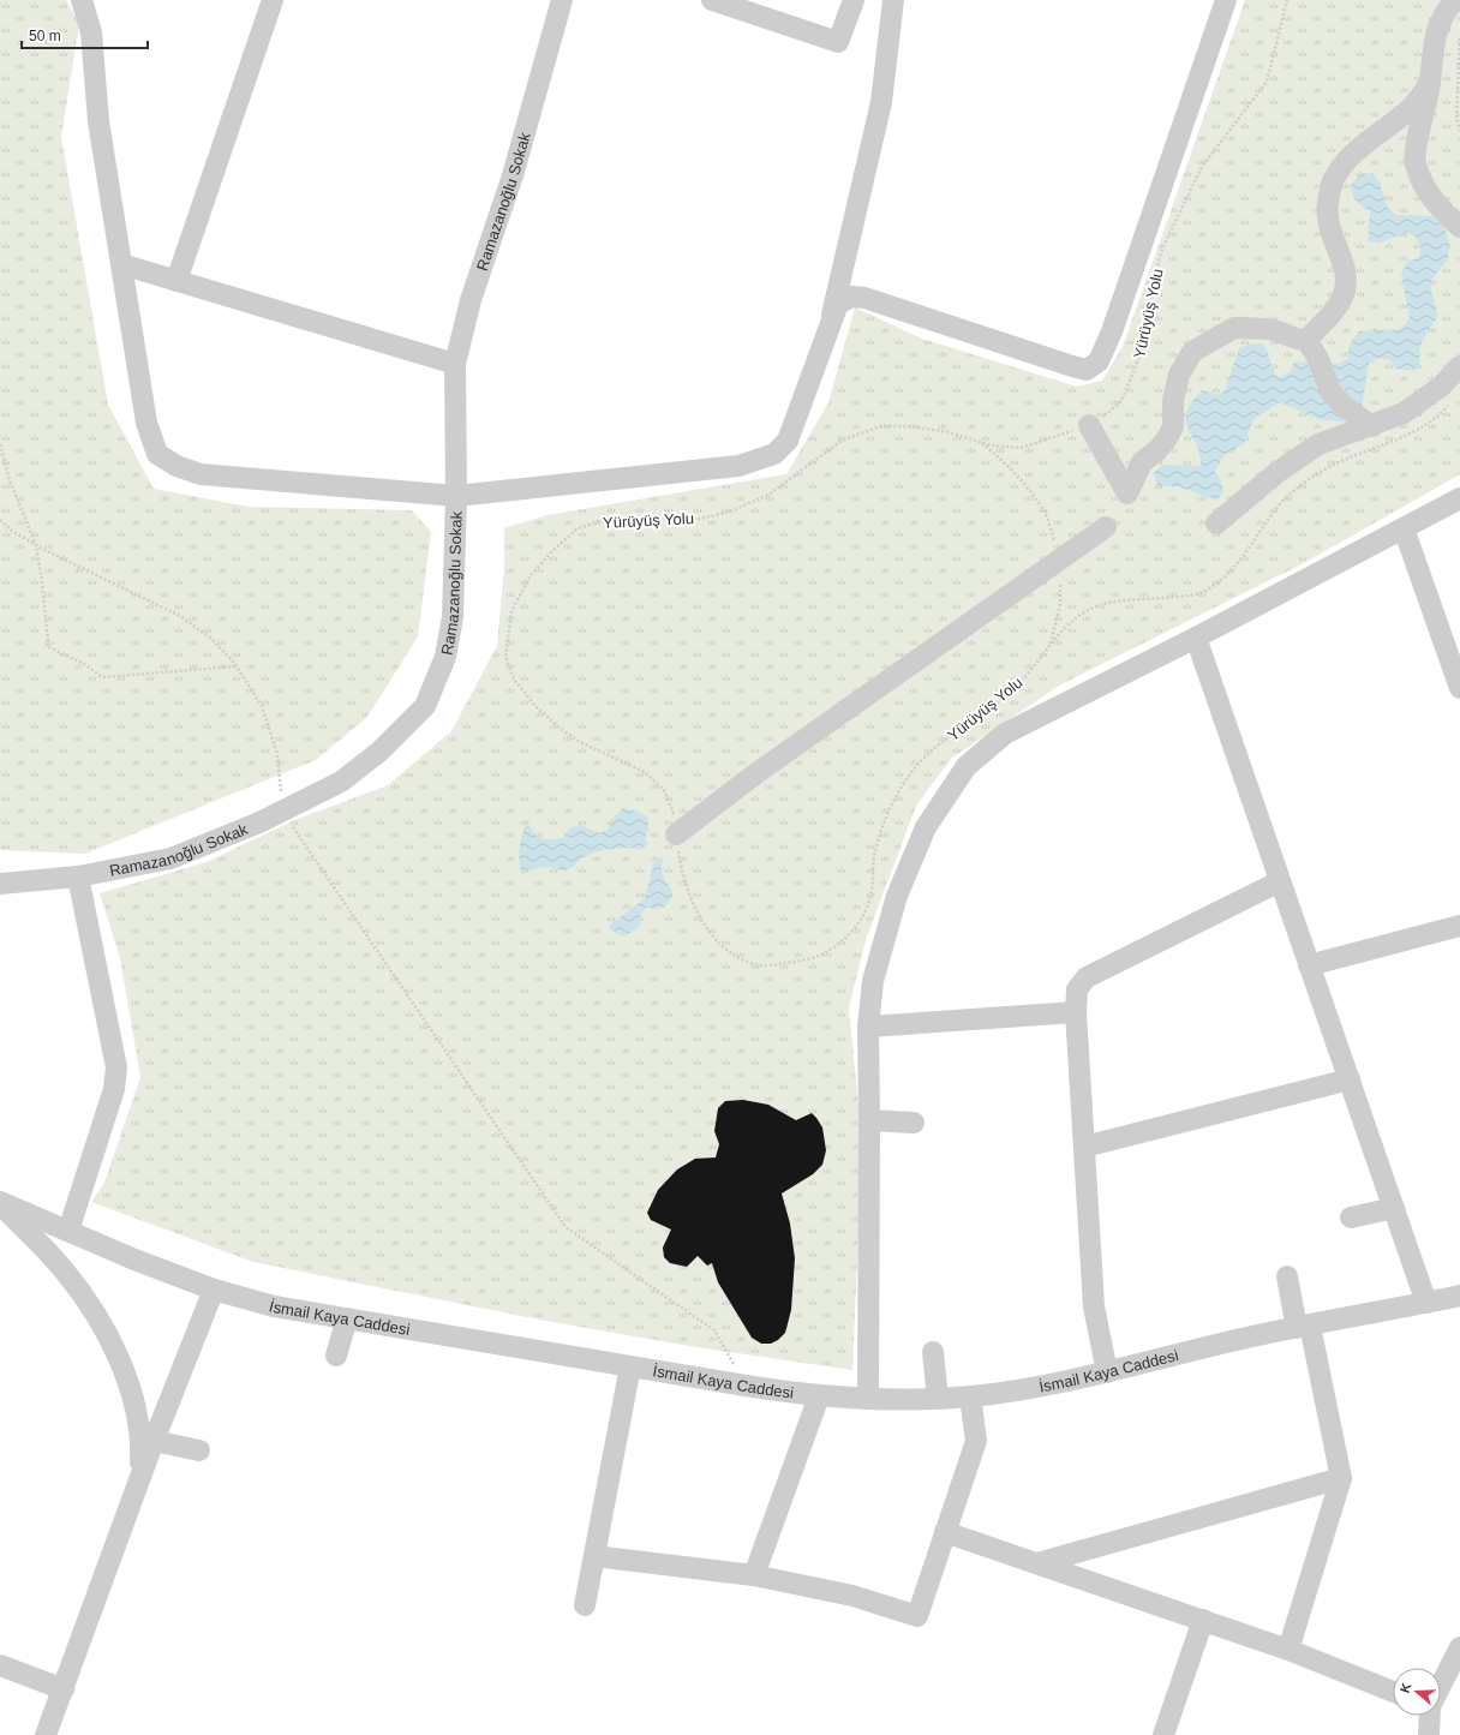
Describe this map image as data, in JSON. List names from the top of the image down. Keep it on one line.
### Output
{"streets":{"street":["Ramazanoğlu Sokak","İsmail Kaya Caddesi"],"path":["Yürüyüş Yolu"]},"scale_bar":"50 m","north":"left"}
